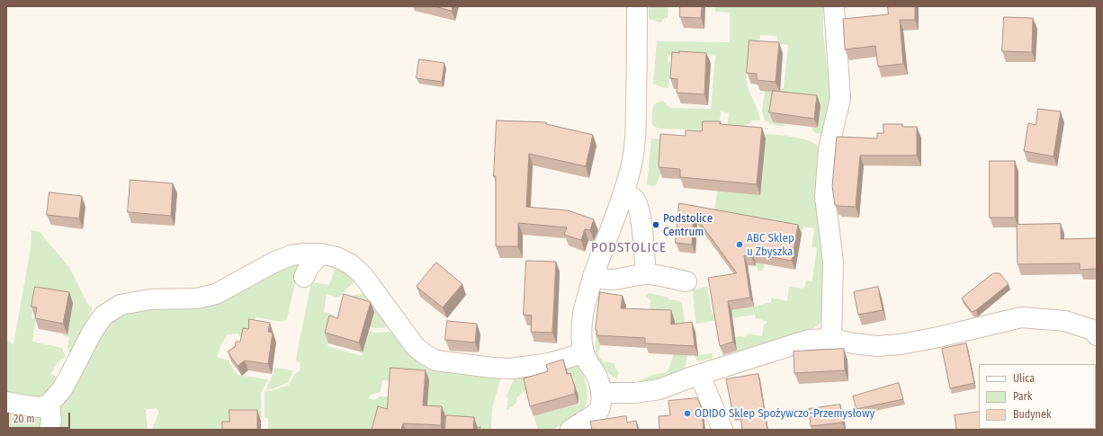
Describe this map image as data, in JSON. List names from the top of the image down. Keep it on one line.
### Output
{"districts":["PODSTOLICE"],"places":["Podstolice Centrum","ABC Sklep u Zbyszka","ODIDO Sklep Spożywczo-Przemysłowy"],"legend":["Ulica","Park","Budynek"],"scale_bar":"20 m"}
